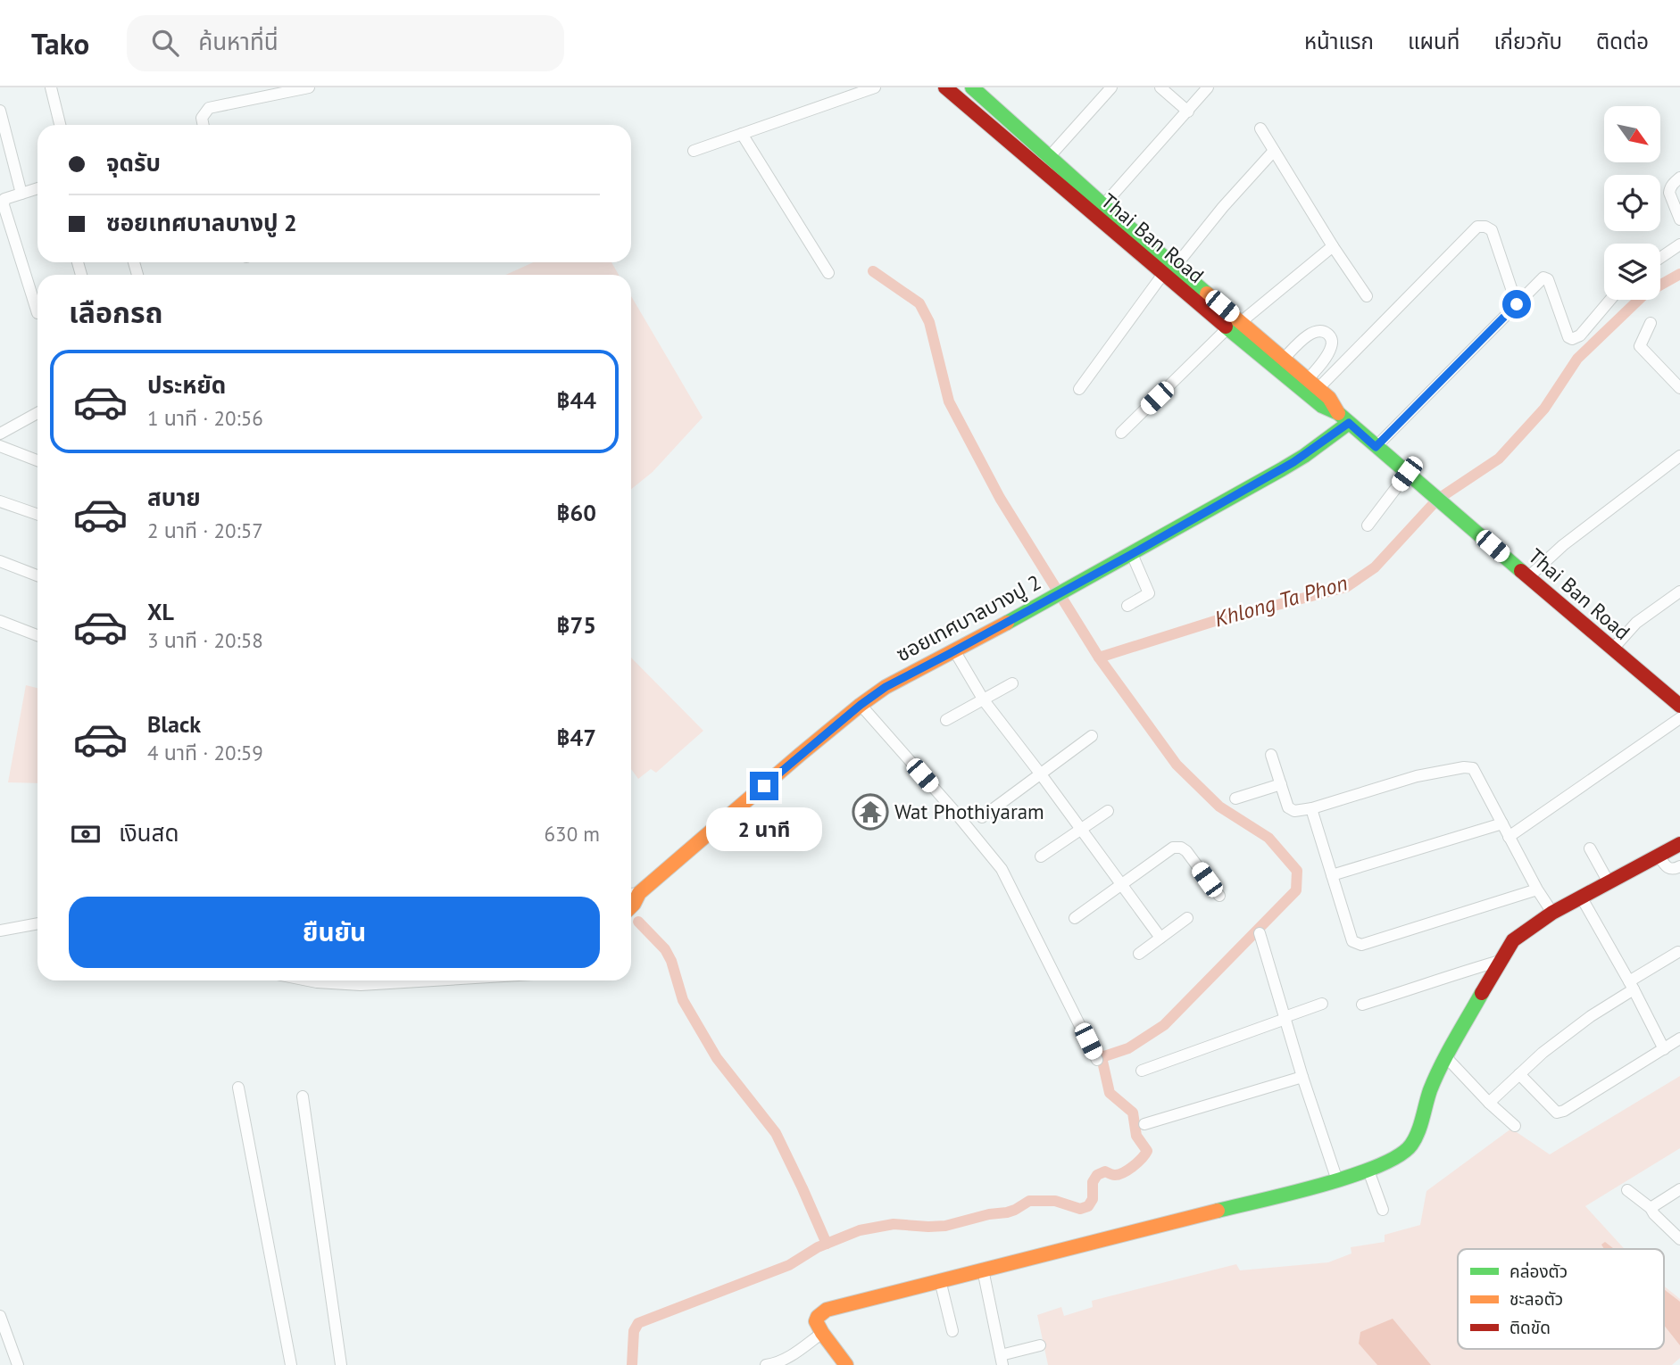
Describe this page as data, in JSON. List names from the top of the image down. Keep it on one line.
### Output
{"streets":{"street":["Thai Ban Road","ซอยเทศบาลบางปู 2"]},"crossings":[["Thai Ban Road","ซอยเทศบาลบางปู 2"]],"water":["Khlong Ta Phon"],"places":{"temple":["Wat Phothiyaram"]},"legend":["คล่องตัว","ชะลอตัว","ติดขัด"],"north":"bottom right","page":{"header":"Tako","search":"ค้นหาที่นี่","nav":["หน้าแรก","แผนที่","เกี่ยวกับ","ติดต่อ"],"banner":["จุดรับ","ซอยเทศบาลบางปู 2"],"heading":"เลือกรถ","list":[{"name":"ประหยัด","note":"1 นาที · 20:56","value":"฿44"},{"name":"สบาย","note":"2 นาที · 20:57","value":"฿60"},{"name":"XL","note":"3 นาที · 20:58","value":"฿75"},{"name":"Black","note":"4 นาที · 20:59","value":"฿47"}],"pay":["เงินสด","630 m"],"bubble":"2 นาที","buttons":"ยืนยัน"}}
